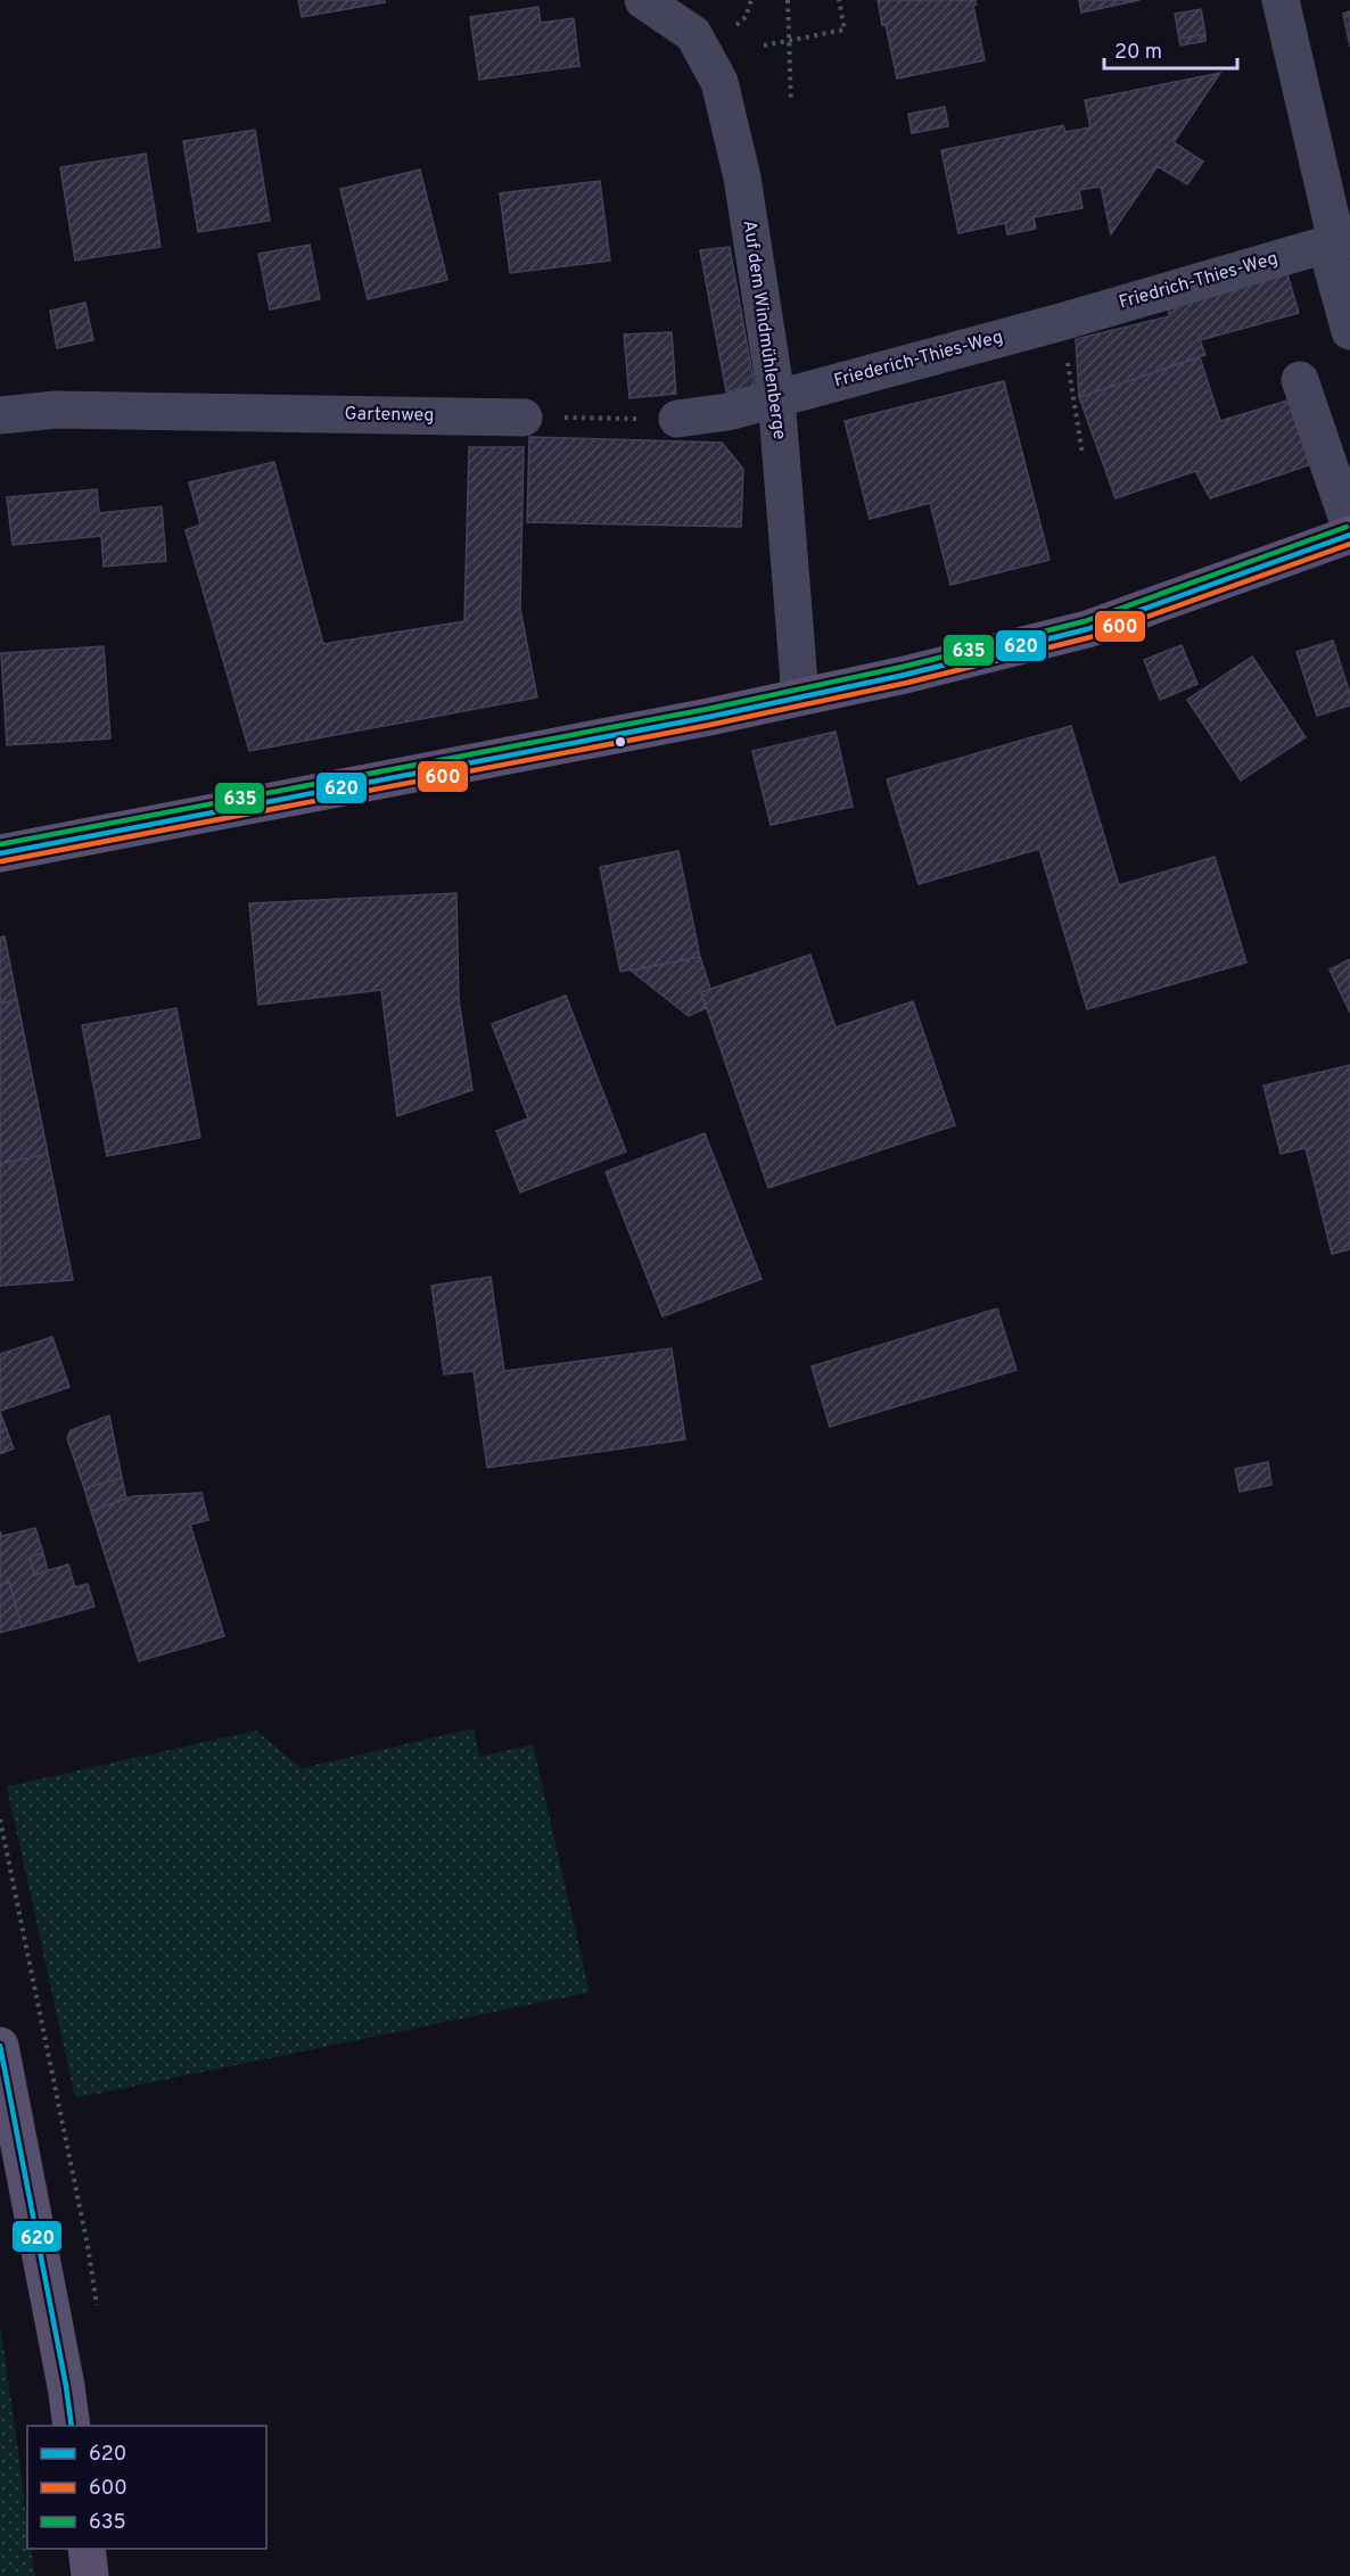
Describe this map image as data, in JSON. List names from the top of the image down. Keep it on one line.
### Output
{"streets":{"street":["Friedrich-Thies-Weg","Auf dem Windmühlenberge","Friederich-Thies-Weg","Gartenweg"]},"crossings":[["Friedrich-Thies-Weg","Friederich-Thies-Weg"],["Auf dem Windmühlenberge","Friederich-Thies-Weg"]],"lines":["transit line 635","transit line 620","transit line 600"],"legend":["620","600","635"],"scale_bar":"20 m"}
